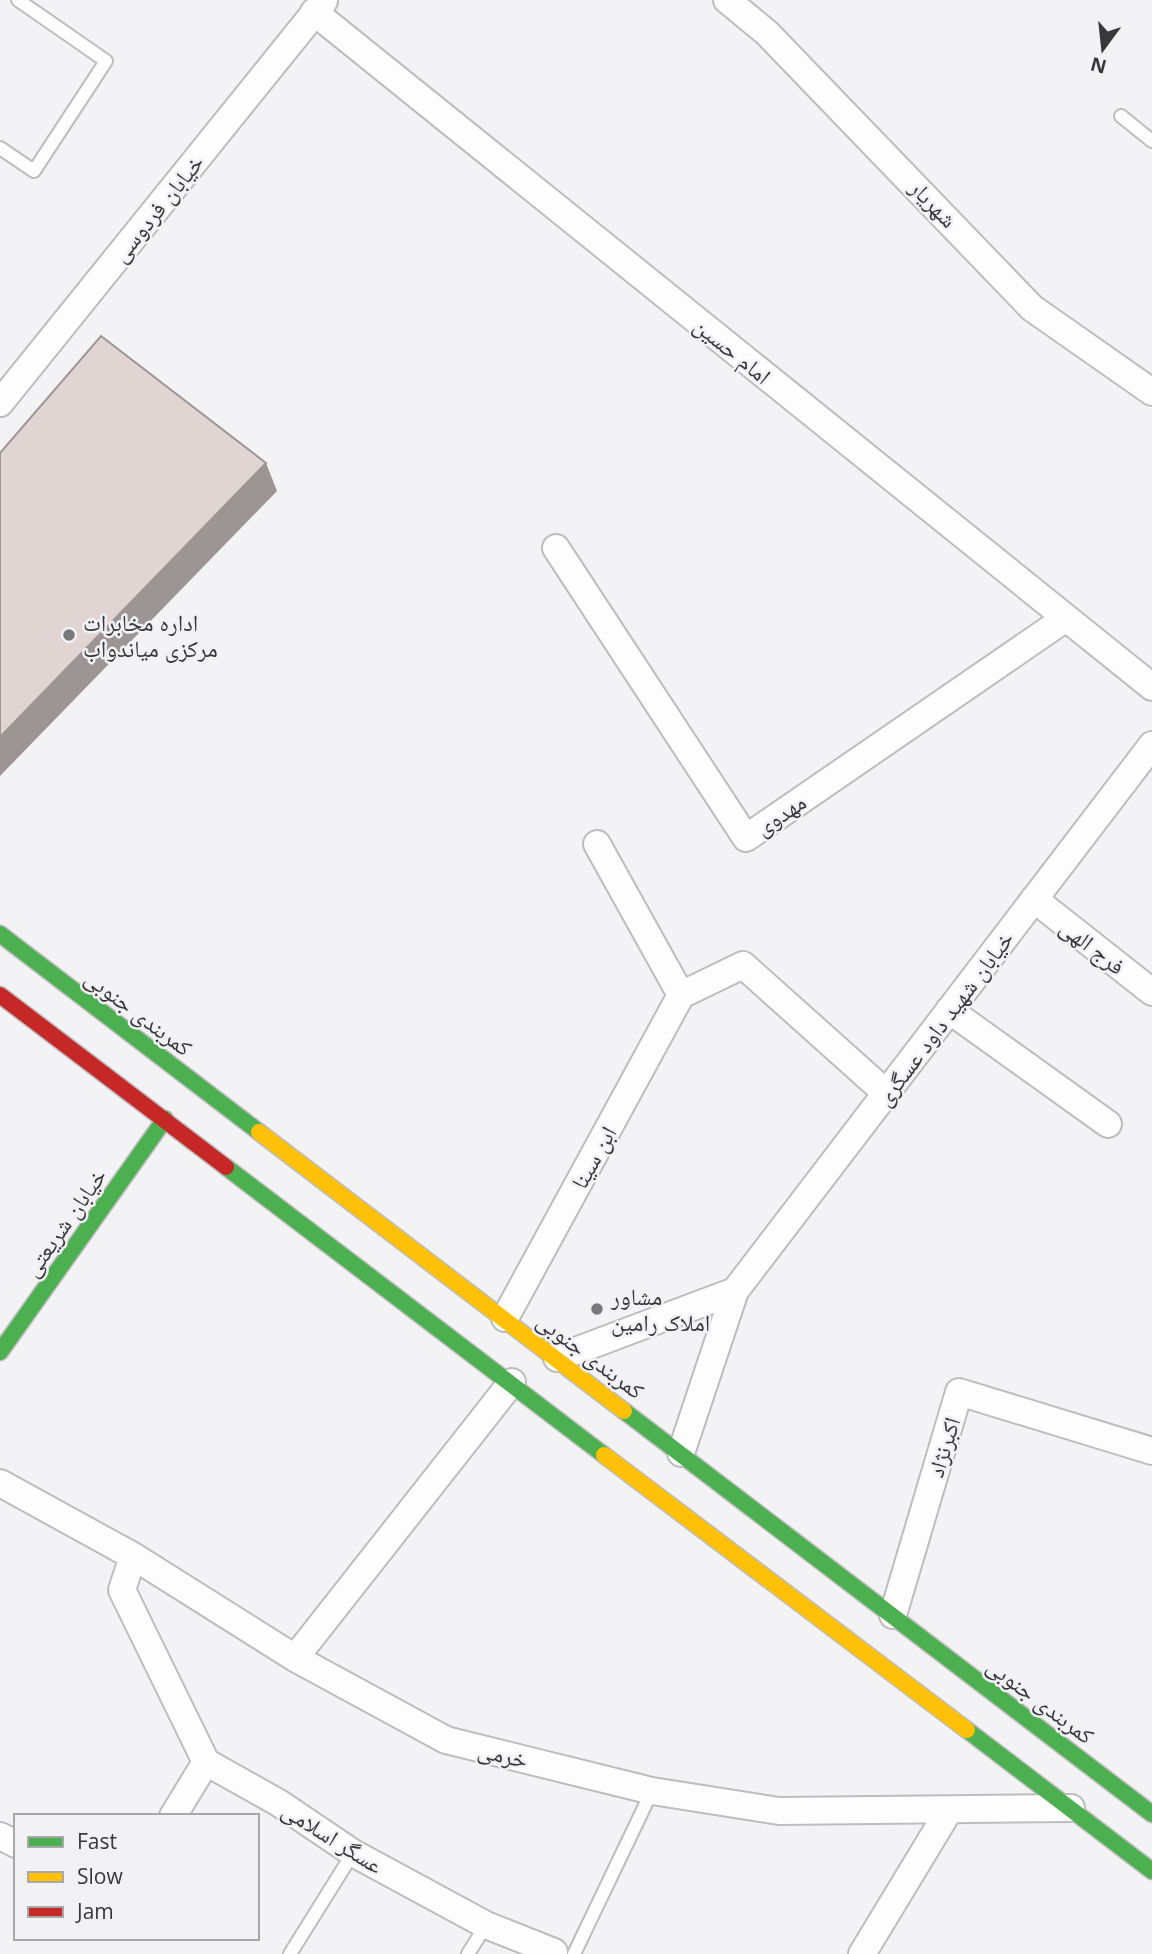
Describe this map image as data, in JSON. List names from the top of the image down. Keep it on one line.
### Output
{"streets":{"main road":["کمربندی جنوبی","خیابان شریعتی"],"street":["شهریار","خیابان فردوسی","امام حسین","مهدوی","فرج الهی","خیابان شهید داود عسگری","ابن سینا","اکبرنژاد","خرمی","عسگر اسلامی"]},"crossings":[["خیابان فردوسی","امام حسین"],["امام حسین","مهدوی"],["فرج الهی","خیابان شهید داود عسگری"],["کمربندی جنوبی","ابن سینا"],["کمربندی جنوبی","اکبرنژاد"]],"places":["اداره مخابرات مرکزی میاندواب","مشاور املاک رامین"],"legend":["Fast","Slow","Jam"],"north":"bottom"}
